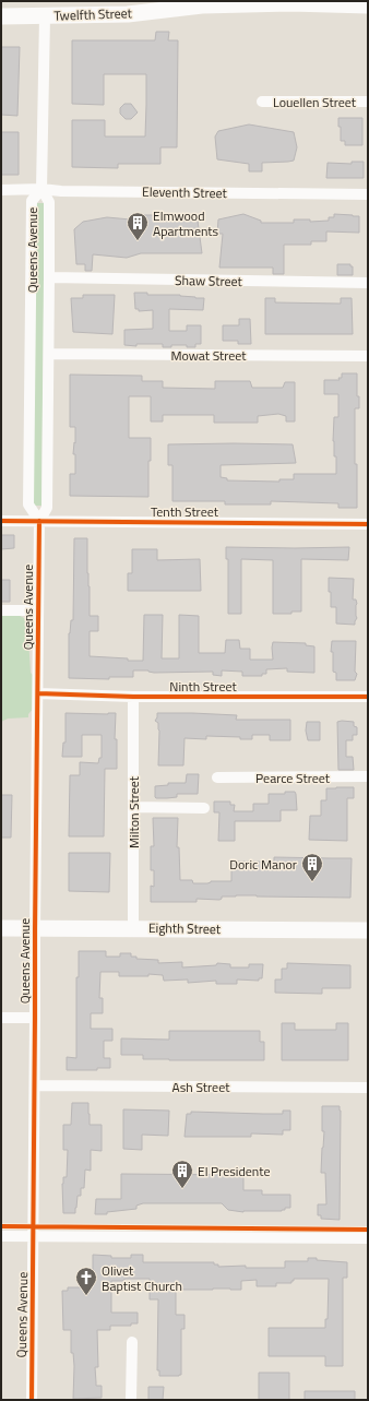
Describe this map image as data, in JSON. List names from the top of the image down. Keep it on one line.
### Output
{"streets":{"street":["Twelfth Street","Louellen Street","Eleventh Street","Queens Avenue","Shaw Street","Mowat Street","Tenth Street","Ninth Street","Pearce Street","Milton Street","Eighth Street","Ash Street"]},"crossings":[["Twelfth Street","Queens Avenue"],["Eleventh Street","Queens Avenue"],["Queens Avenue","Shaw Street"],["Queens Avenue","Mowat Street"],["Queens Avenue","Tenth Street"],["Queens Avenue","Ninth Street"],["Queens Avenue","Eighth Street"],["Queens Avenue","Ash Street"],["Ninth Street","Milton Street"],["Milton Street","Eighth Street"]],"places":{"building":["Elmwood Apartments","Doric Manor","El Presidente"],"church":["Olivet Baptist Church"]}}
